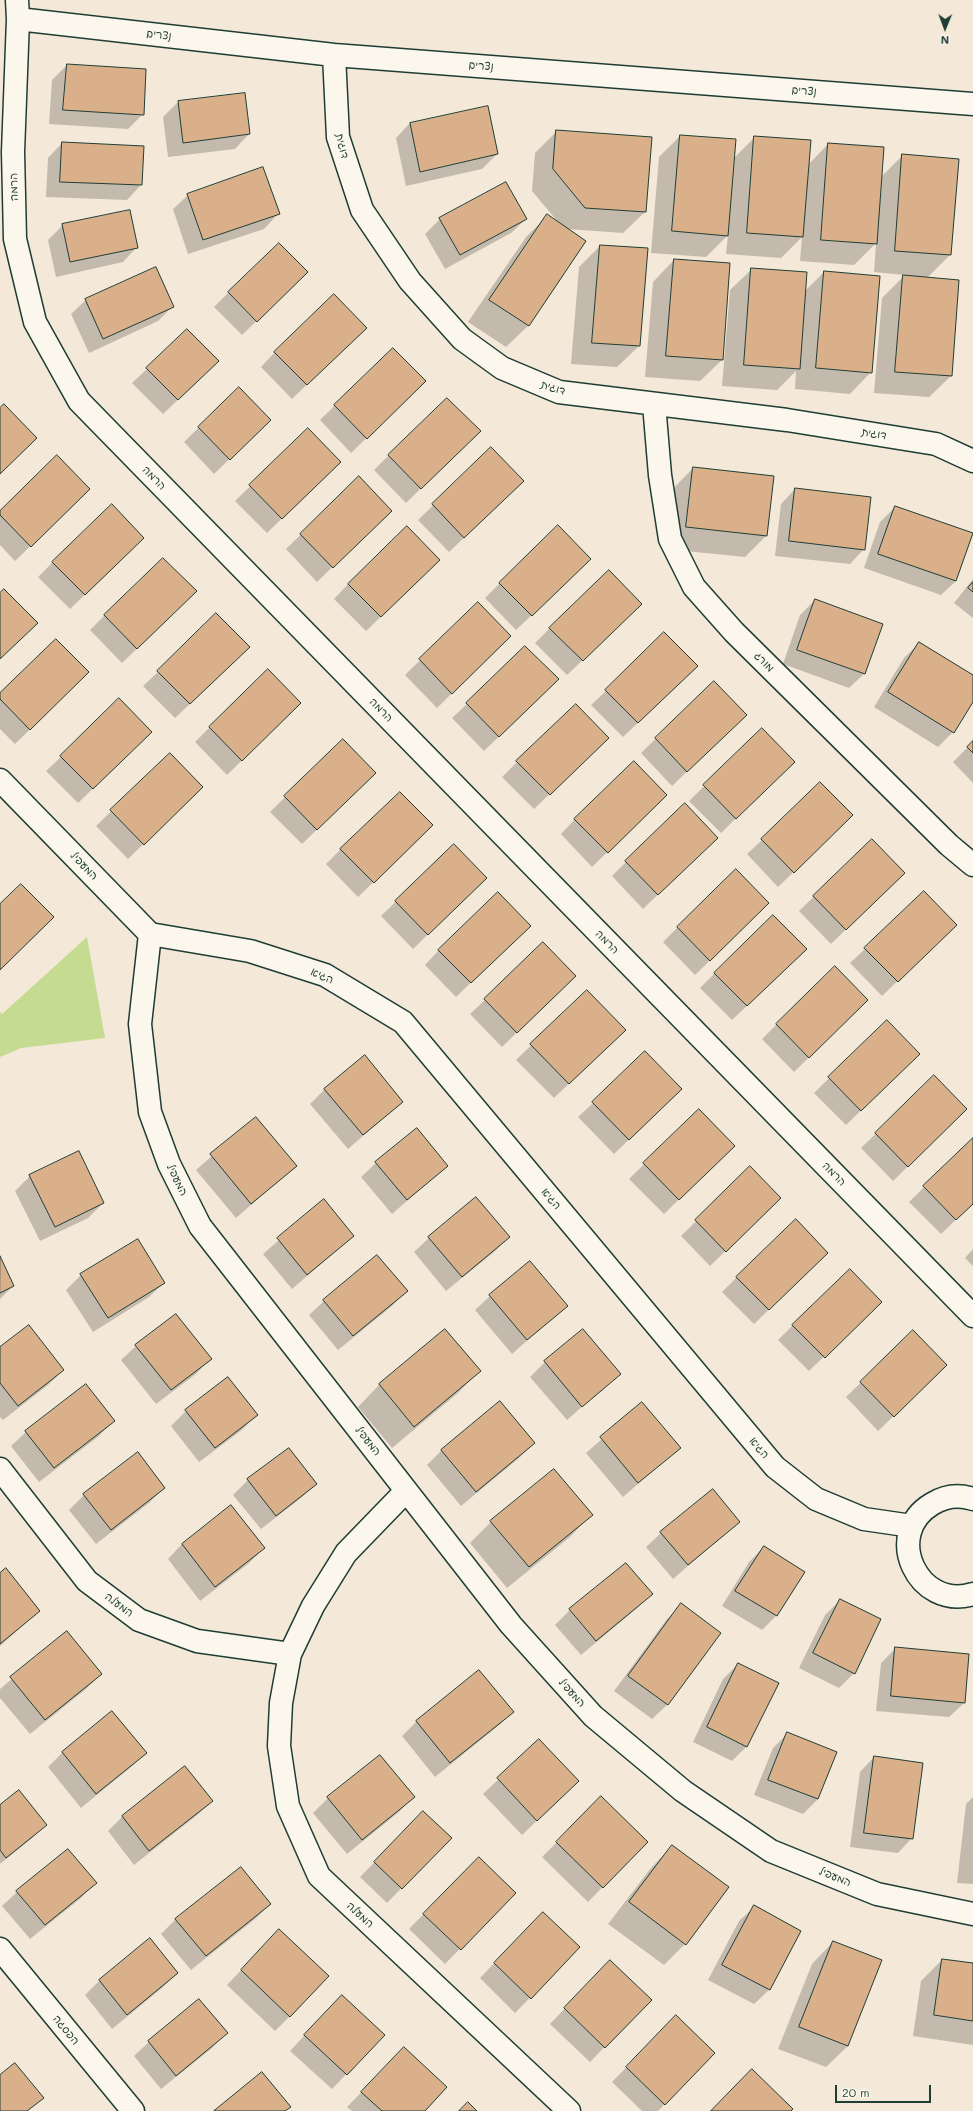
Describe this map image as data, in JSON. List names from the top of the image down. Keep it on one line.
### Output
{"streets":{"street":["נצרים","דוגית","הרמה","מורג","המעפיל","הגיא","המעלה","הפסגה"]},"crossings":[["נצרים","דוגית"],["נצרים","הרמה"],["דוגית","מורג"],["המעפיל","הגיא"],["המעפיל","המעלה"]],"scale_bar":"20 m","north":"bottom"}
